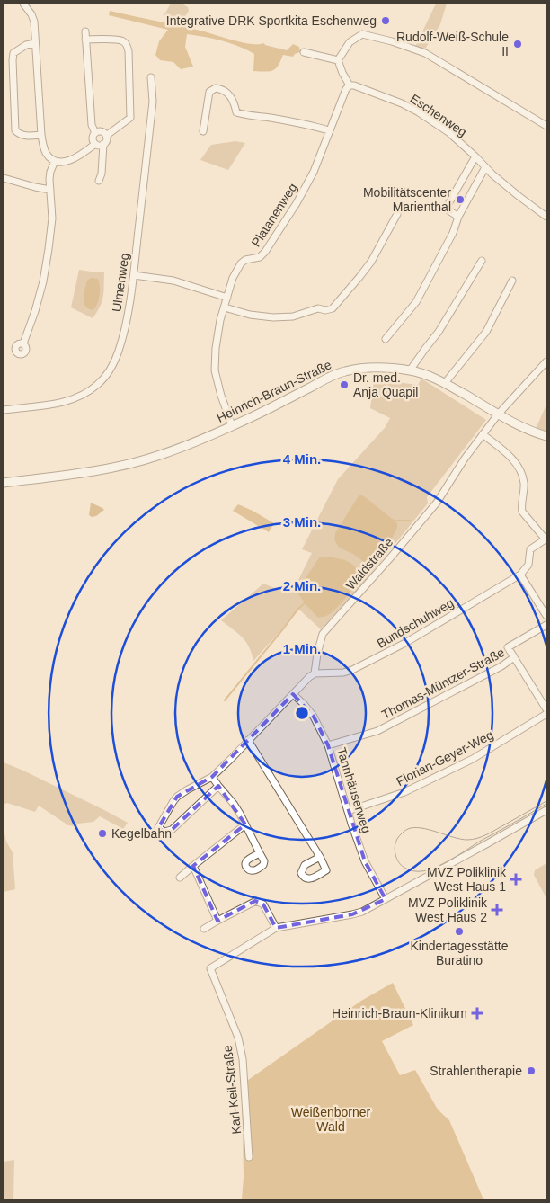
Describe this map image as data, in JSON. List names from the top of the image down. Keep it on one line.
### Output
{"streets":{"street":["Eschenweg","Platanenweg","Ulmenweg","Heinrich-Braun-Straße","Waldstraße","Bundschuhweg","Thomas-Müntzer-Straße","Florian-Geyer-Weg","Tannhäuserweg","Karl-Keil-Straße"]},"crossings":[["Eschenweg","Platanenweg"],["Platanenweg","Heinrich-Braun-Straße"],["Heinrich-Braun-Straße","Waldstraße"],["Waldstraße","Bundschuhweg"],["Thomas-Müntzer-Straße","Tannhäuserweg"],["Florian-Geyer-Weg","Tannhäuserweg"],["Tannhäuserweg","Karl-Keil-Straße"]],"parks":["Weißenborner Wald"],"places":{"other":["Integrative DRK Sportkita Eschenweg","Rudolf-Weiß-Schule II","Mobilitätscenter Marienthal","Dr. med. Anja Quapil","Kegelbahn","Kindertagesstätte Buratino","Strahlentherapie"],"health":["MVZ Poliklinik West Haus 1","MVZ Poliklinik West Haus 2","Heinrich-Braun-Klinikum"]},"rings":["4 Min.","3 Min.","2 Min.","1 Min."]}
